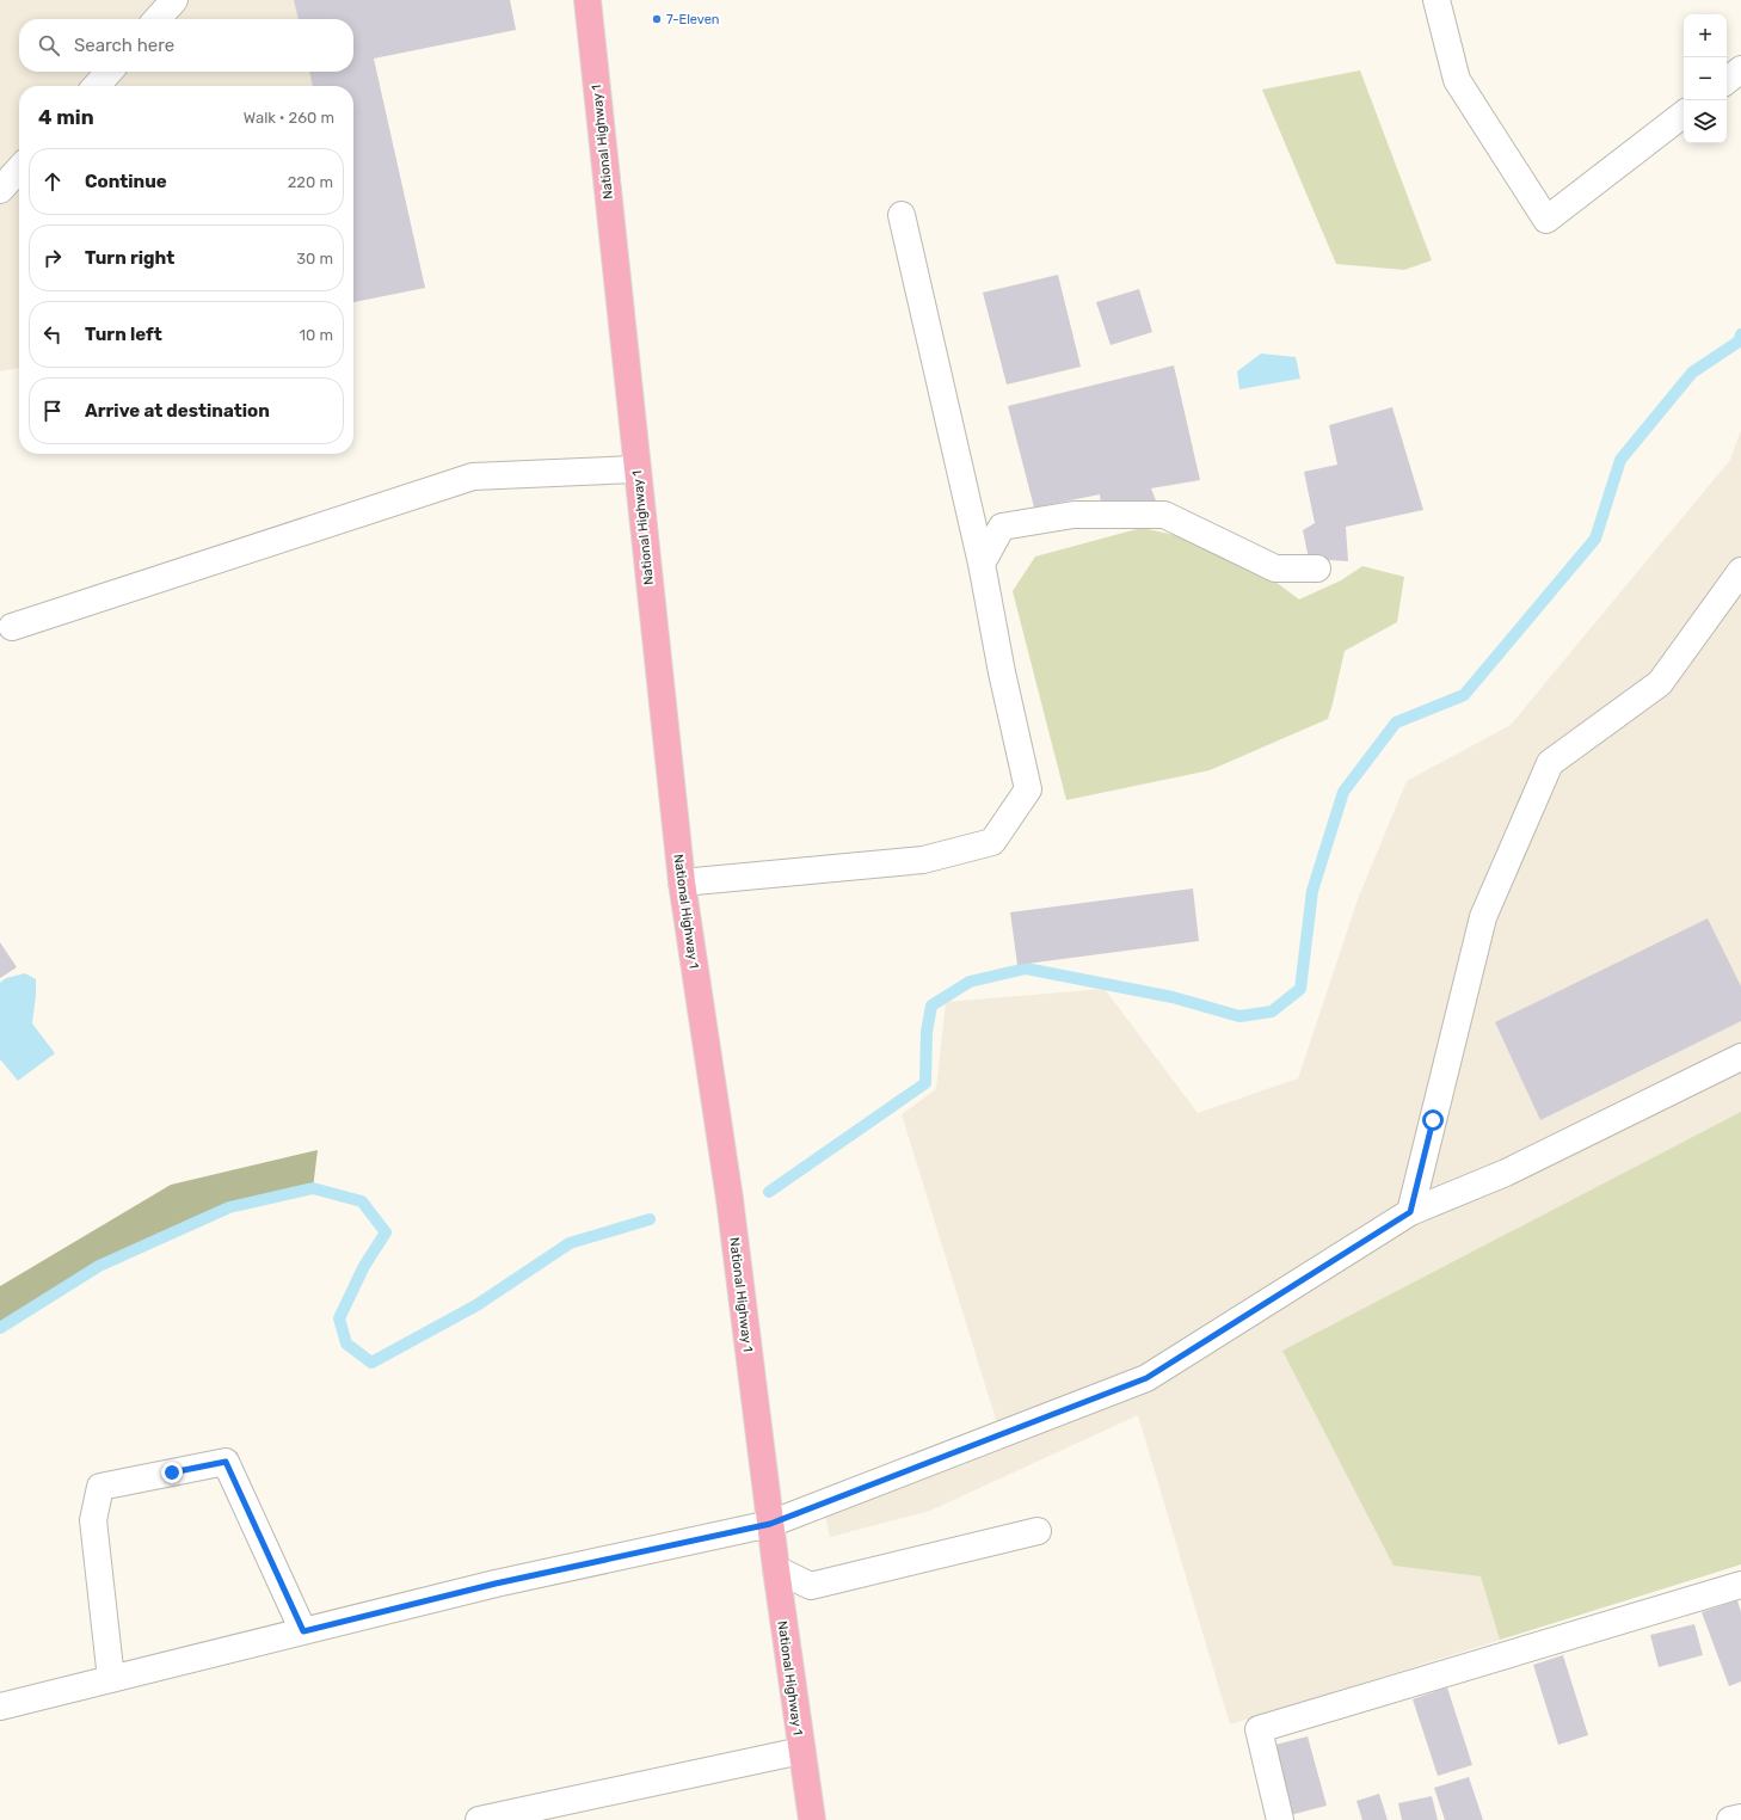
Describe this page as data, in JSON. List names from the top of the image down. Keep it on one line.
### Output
{"streets":{"highway":["National Highway 1"]},"places":["7-Eleven"],"page":{"map_buttons":["+","−"],"search":"Search here","heading":["4 min","Walk · 260 m"],"list":[["Continue","220 m"],["Turn right","30 m"],["Turn left","10 m"],"Arrive at destination"]}}
